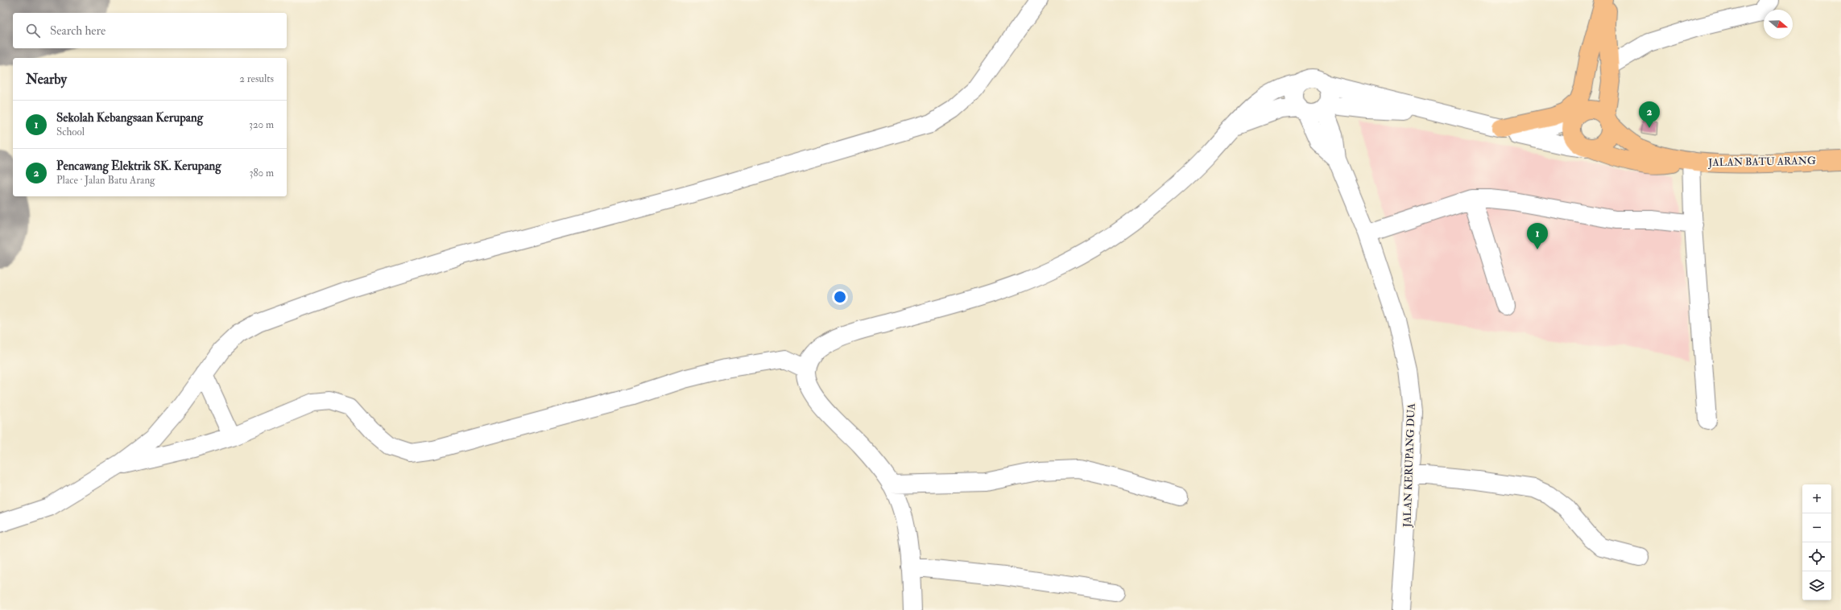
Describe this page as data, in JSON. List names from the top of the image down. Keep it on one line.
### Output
{"streets":{"main road":["JALAN BATU ARANG"],"street":["JALAN KERUPANG DUA"]},"north":"right","page":{"search":"Search here","heading":["Nearby","2 results"],"list":[{"mark":"1","name":"Sekolah Kebangsaan Kerupang","note":"School","value":"320 m"},{"mark":"2","name":"Pencawang Elektrik SK. Kerupang","note":"Place · Jalan Batu Arang","value":"380 m"}],"pins":["2","1"],"map_buttons":["+","−"]}}
